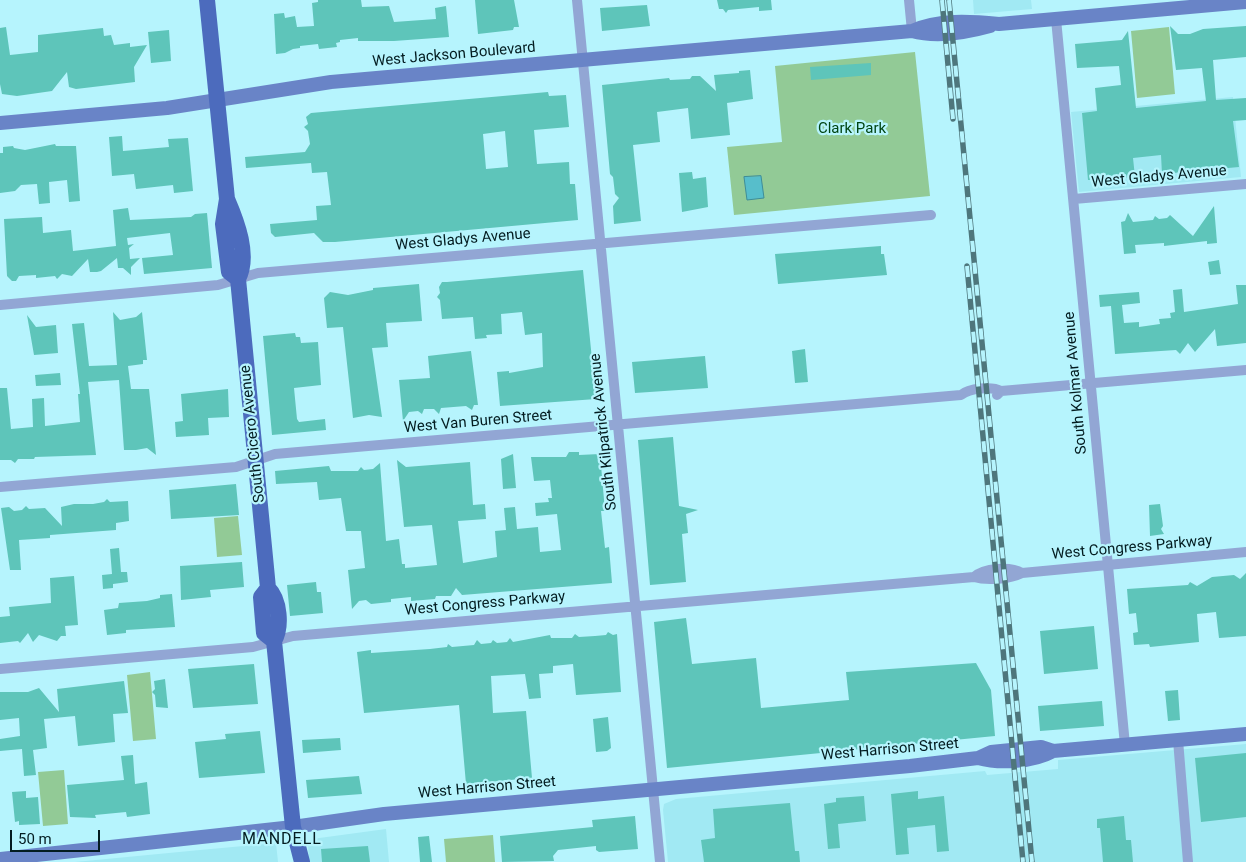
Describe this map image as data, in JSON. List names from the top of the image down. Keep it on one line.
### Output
{"streets":{"main road":["South Cicero Avenue"],"street":["West Jackson Boulevard","West Gladys Avenue","South Kolmar Avenue","West Van Buren Street","South Kilpatrick Avenue","West Congress Parkway","West Harrison Street"]},"crossings":[["West Jackson Boulevard","South Kolmar Avenue"],["West Jackson Boulevard","South Kilpatrick Avenue"],["West Jackson Boulevard","South Cicero Avenue"],["West Gladys Avenue","South Kolmar Avenue"],["West Gladys Avenue","South Kilpatrick Avenue"],["West Gladys Avenue","South Cicero Avenue"],["South Kolmar Avenue","West Van Buren Street"],["South Kolmar Avenue","West Congress Parkway"],["South Kolmar Avenue","West Harrison Street"],["West Van Buren Street","South Kilpatrick Avenue"],["West Van Buren Street","South Cicero Avenue"],["South Kilpatrick Avenue","West Congress Parkway"],["South Kilpatrick Avenue","West Harrison Street"],["South Cicero Avenue","West Congress Parkway"],["South Cicero Avenue","West Harrison Street"]],"districts":["MANDELL"],"parks":["Clark Park"],"scale_bar":"50 m"}
